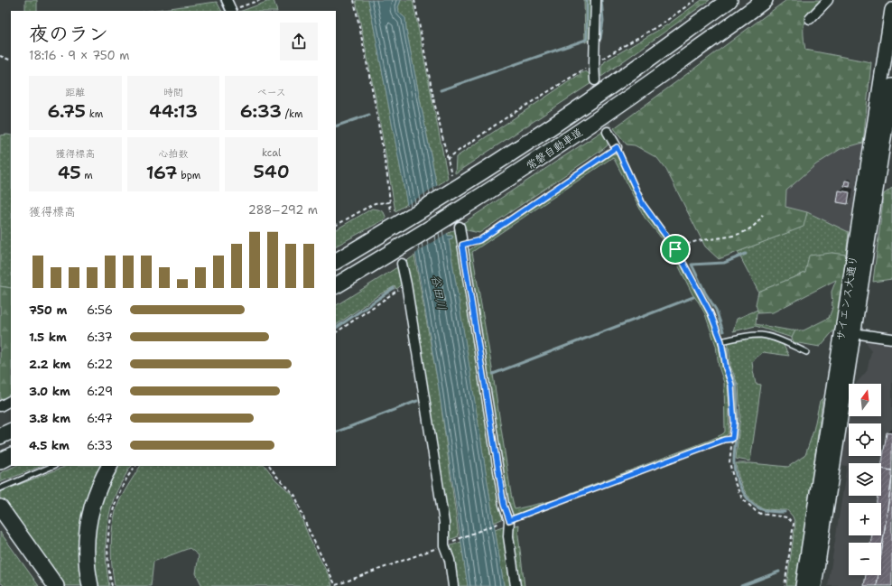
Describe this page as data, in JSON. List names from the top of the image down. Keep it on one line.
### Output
{"streets":{"highway":["常磐自動車道"],"main road":["サイエンス大通り"]},"water":["谷田川"],"north":"top","page":{"heading":["夜のラン","18:16 · 9 × 750 m"],"stats":[["距離","6.75 km"],["時間","44:13"],["ペース","6:33 /km"],["獲得標高","45 m"],["心拍数","167 bpm"],["kcal","540"]],"chart":["獲得標高","288–292 m"],"list":[{"name":"750 m","note":"6:56"},{"name":"1.5 km","note":"6:37"},{"name":"2.2 km","note":"6:22"},{"name":"3.0 km","note":"6:29"},{"name":"3.8 km","note":"6:47"},{"name":"4.5 km","note":"6:33"}],"map_buttons":["+","−"]}}
